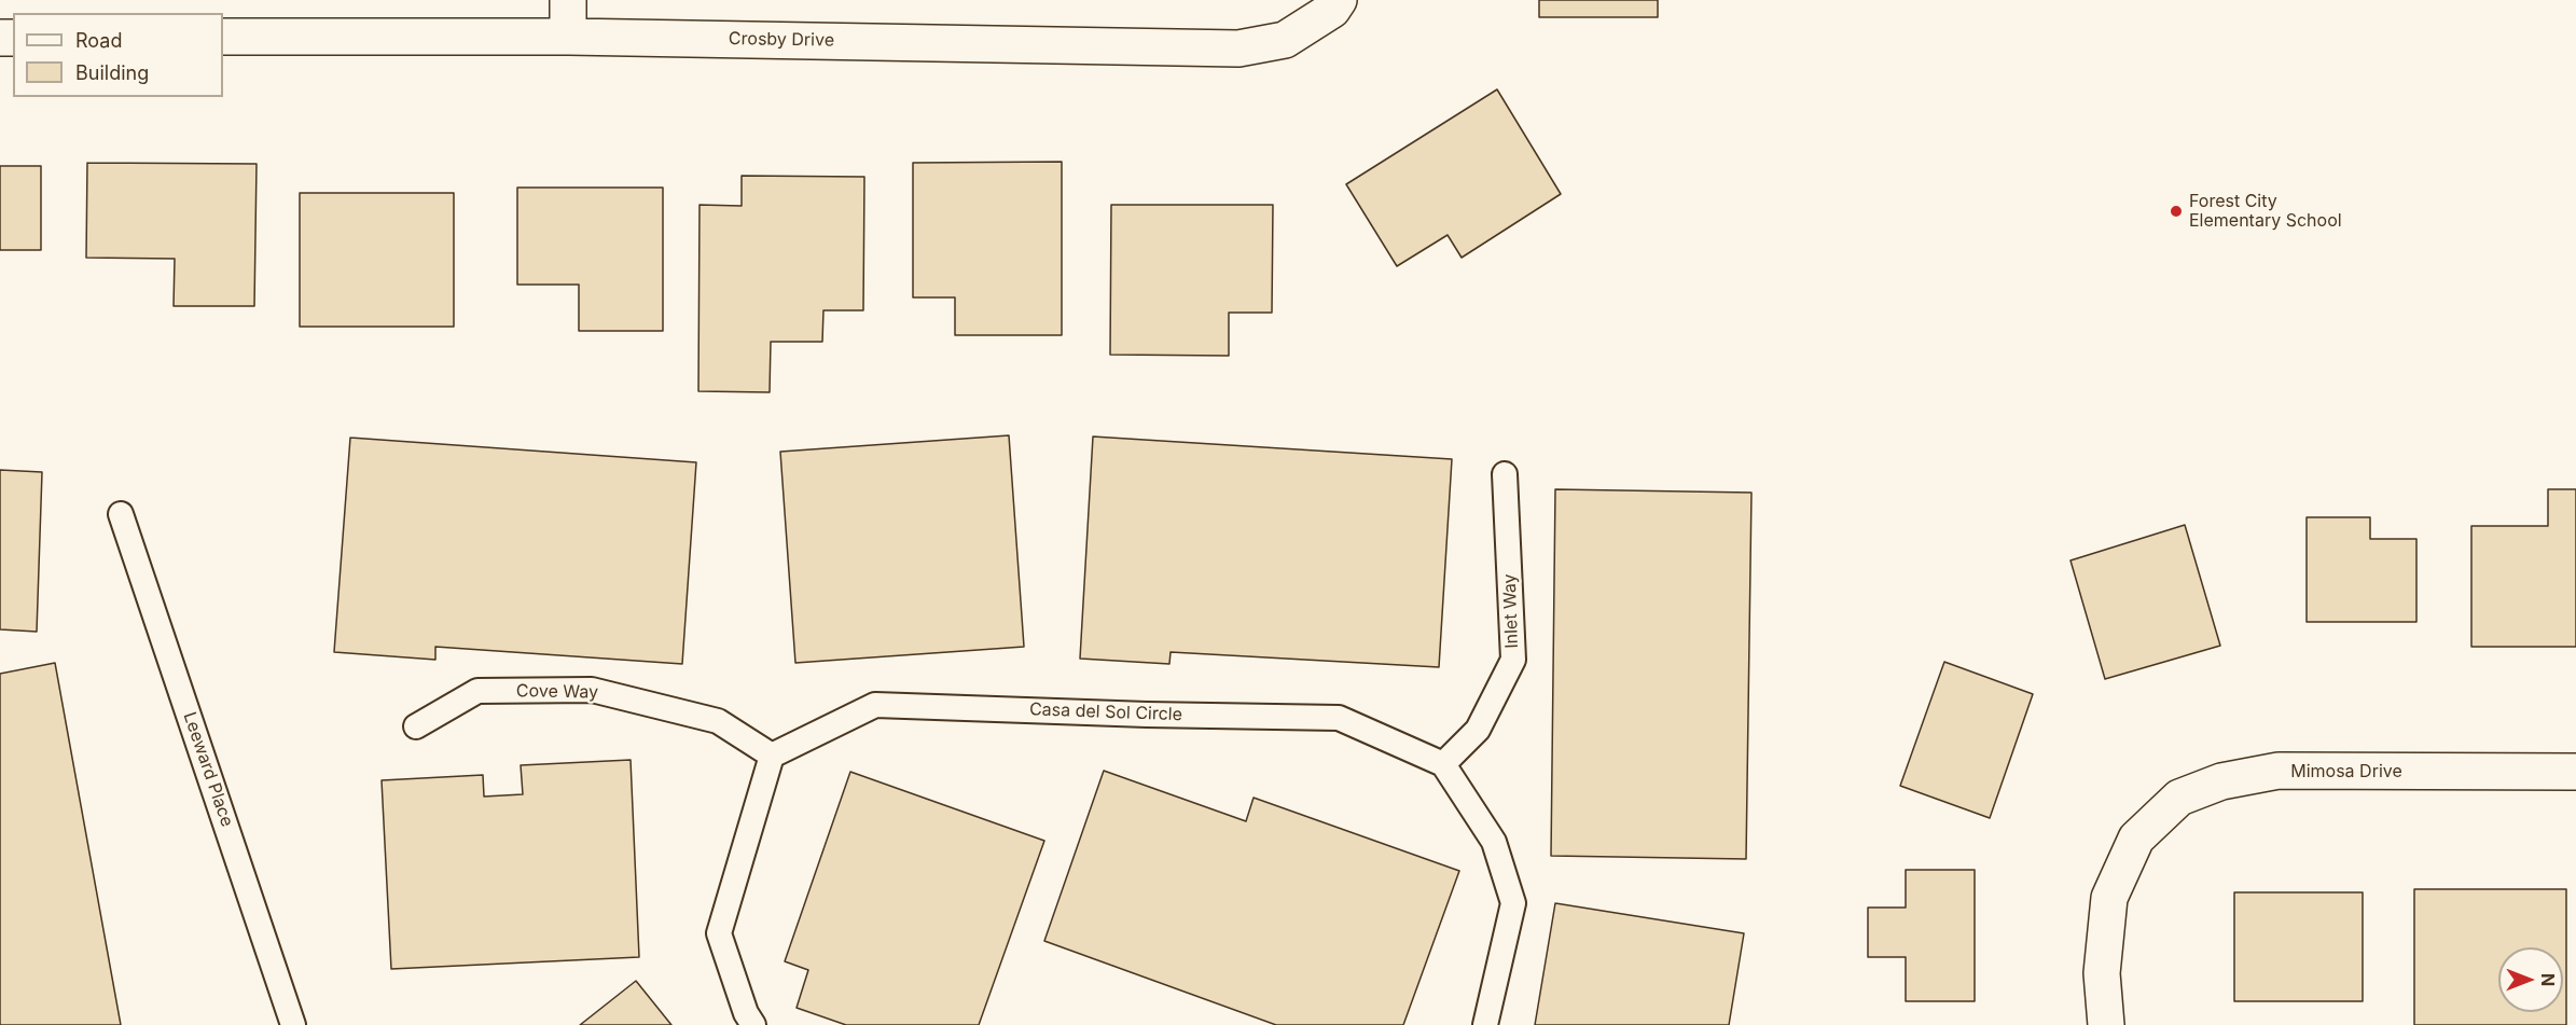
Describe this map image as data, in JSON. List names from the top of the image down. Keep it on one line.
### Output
{"streets":{"street":["Crosby Drive","Mimosa Drive"],"lane":["Inlet Way","Cove Way","Casa del Sol Circle","Leeward Place"]},"crossings":[["Inlet Way","Casa del Sol Circle"],["Cove Way","Casa del Sol Circle"]],"places":["Forest City Elementary School"],"legend":["Road","Building"],"north":"right"}
